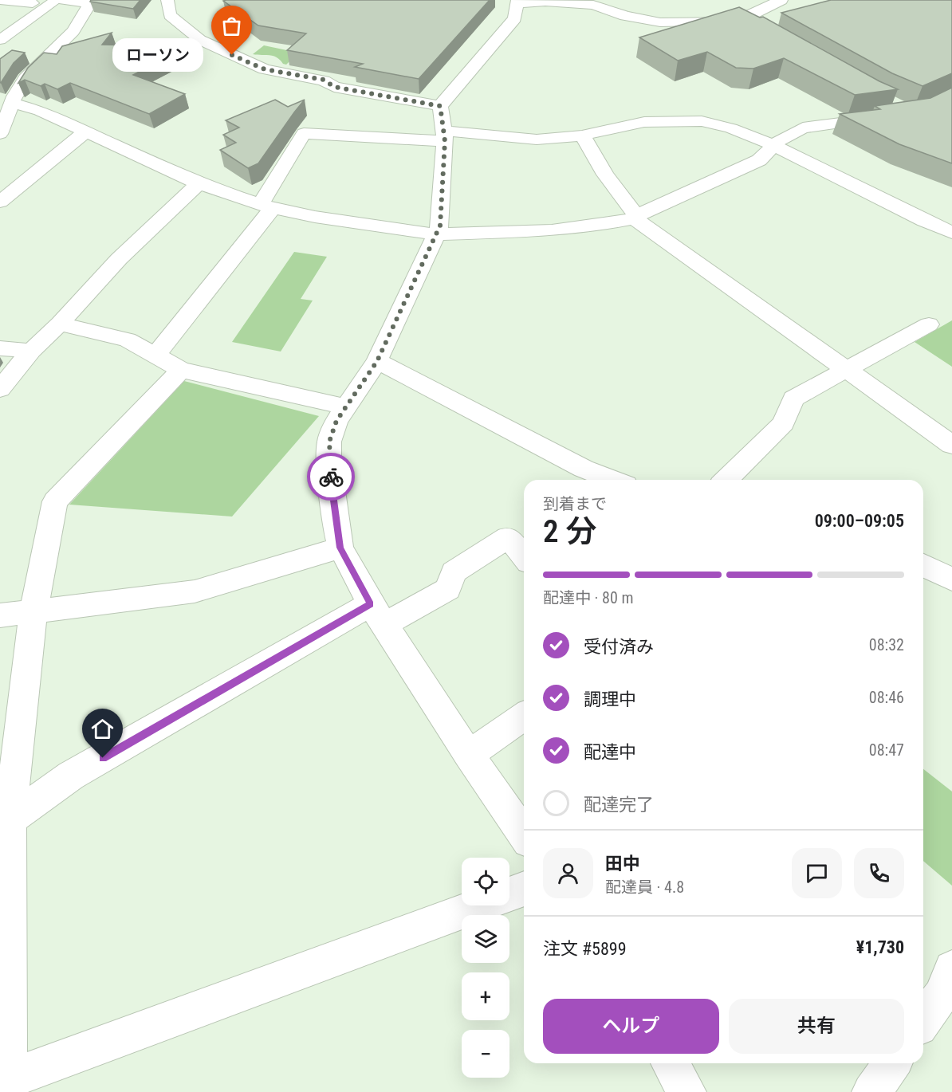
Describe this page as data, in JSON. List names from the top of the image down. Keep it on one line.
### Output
{"places":["ローソン"],"page":{"bubble":"ローソン","heading":["2 分","到着まで","09:00–09:05"],"panel":["田中","配達員 · 4.8","注文 #5899","¥1,730"],"bar":"配達中 · 80 m","list":[["受付済み","08:32"],["調理中","08:46"],["配達中","08:47"],"配達完了"],"map_buttons":["+","−"],"buttons":["ヘルプ","共有"]}}
